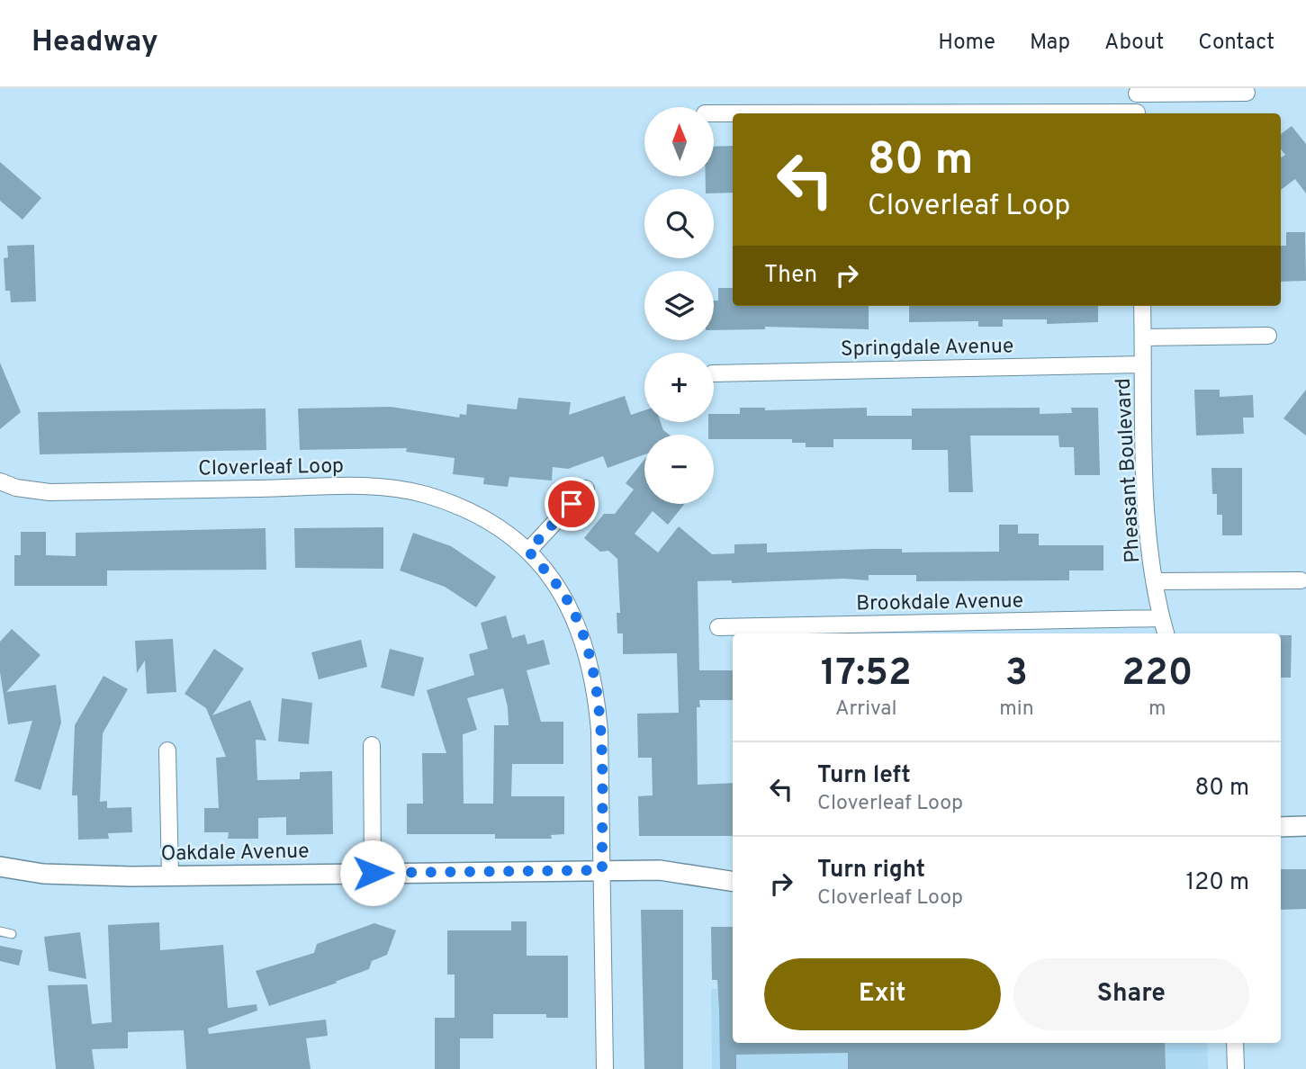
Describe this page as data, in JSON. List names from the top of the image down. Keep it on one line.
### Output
{"streets":{"street":["Springdale Avenue","Cloverleaf Loop","Pheasant Boulevard","Brookdale Avenue","Oakdale Avenue"]},"crossings":[["Springdale Avenue","Pheasant Boulevard"],["Cloverleaf Loop","Oakdale Avenue"],["Pheasant Boulevard","Brookdale Avenue"]],"north":"top","page":{"header":"Headway","nav":["Home","Map","About","Contact"],"map_buttons":["+","−"],"turn":["80 m","Cloverleaf Loop"],"then":"Then","eta":["17:52","Arrival","3","min","220","m"],"list":[{"name":"Turn left","note":"Cloverleaf Loop","value":"80 m"},{"name":"Turn right","note":"Cloverleaf Loop","value":"120 m"}],"buttons":["Exit","Share"]}}
